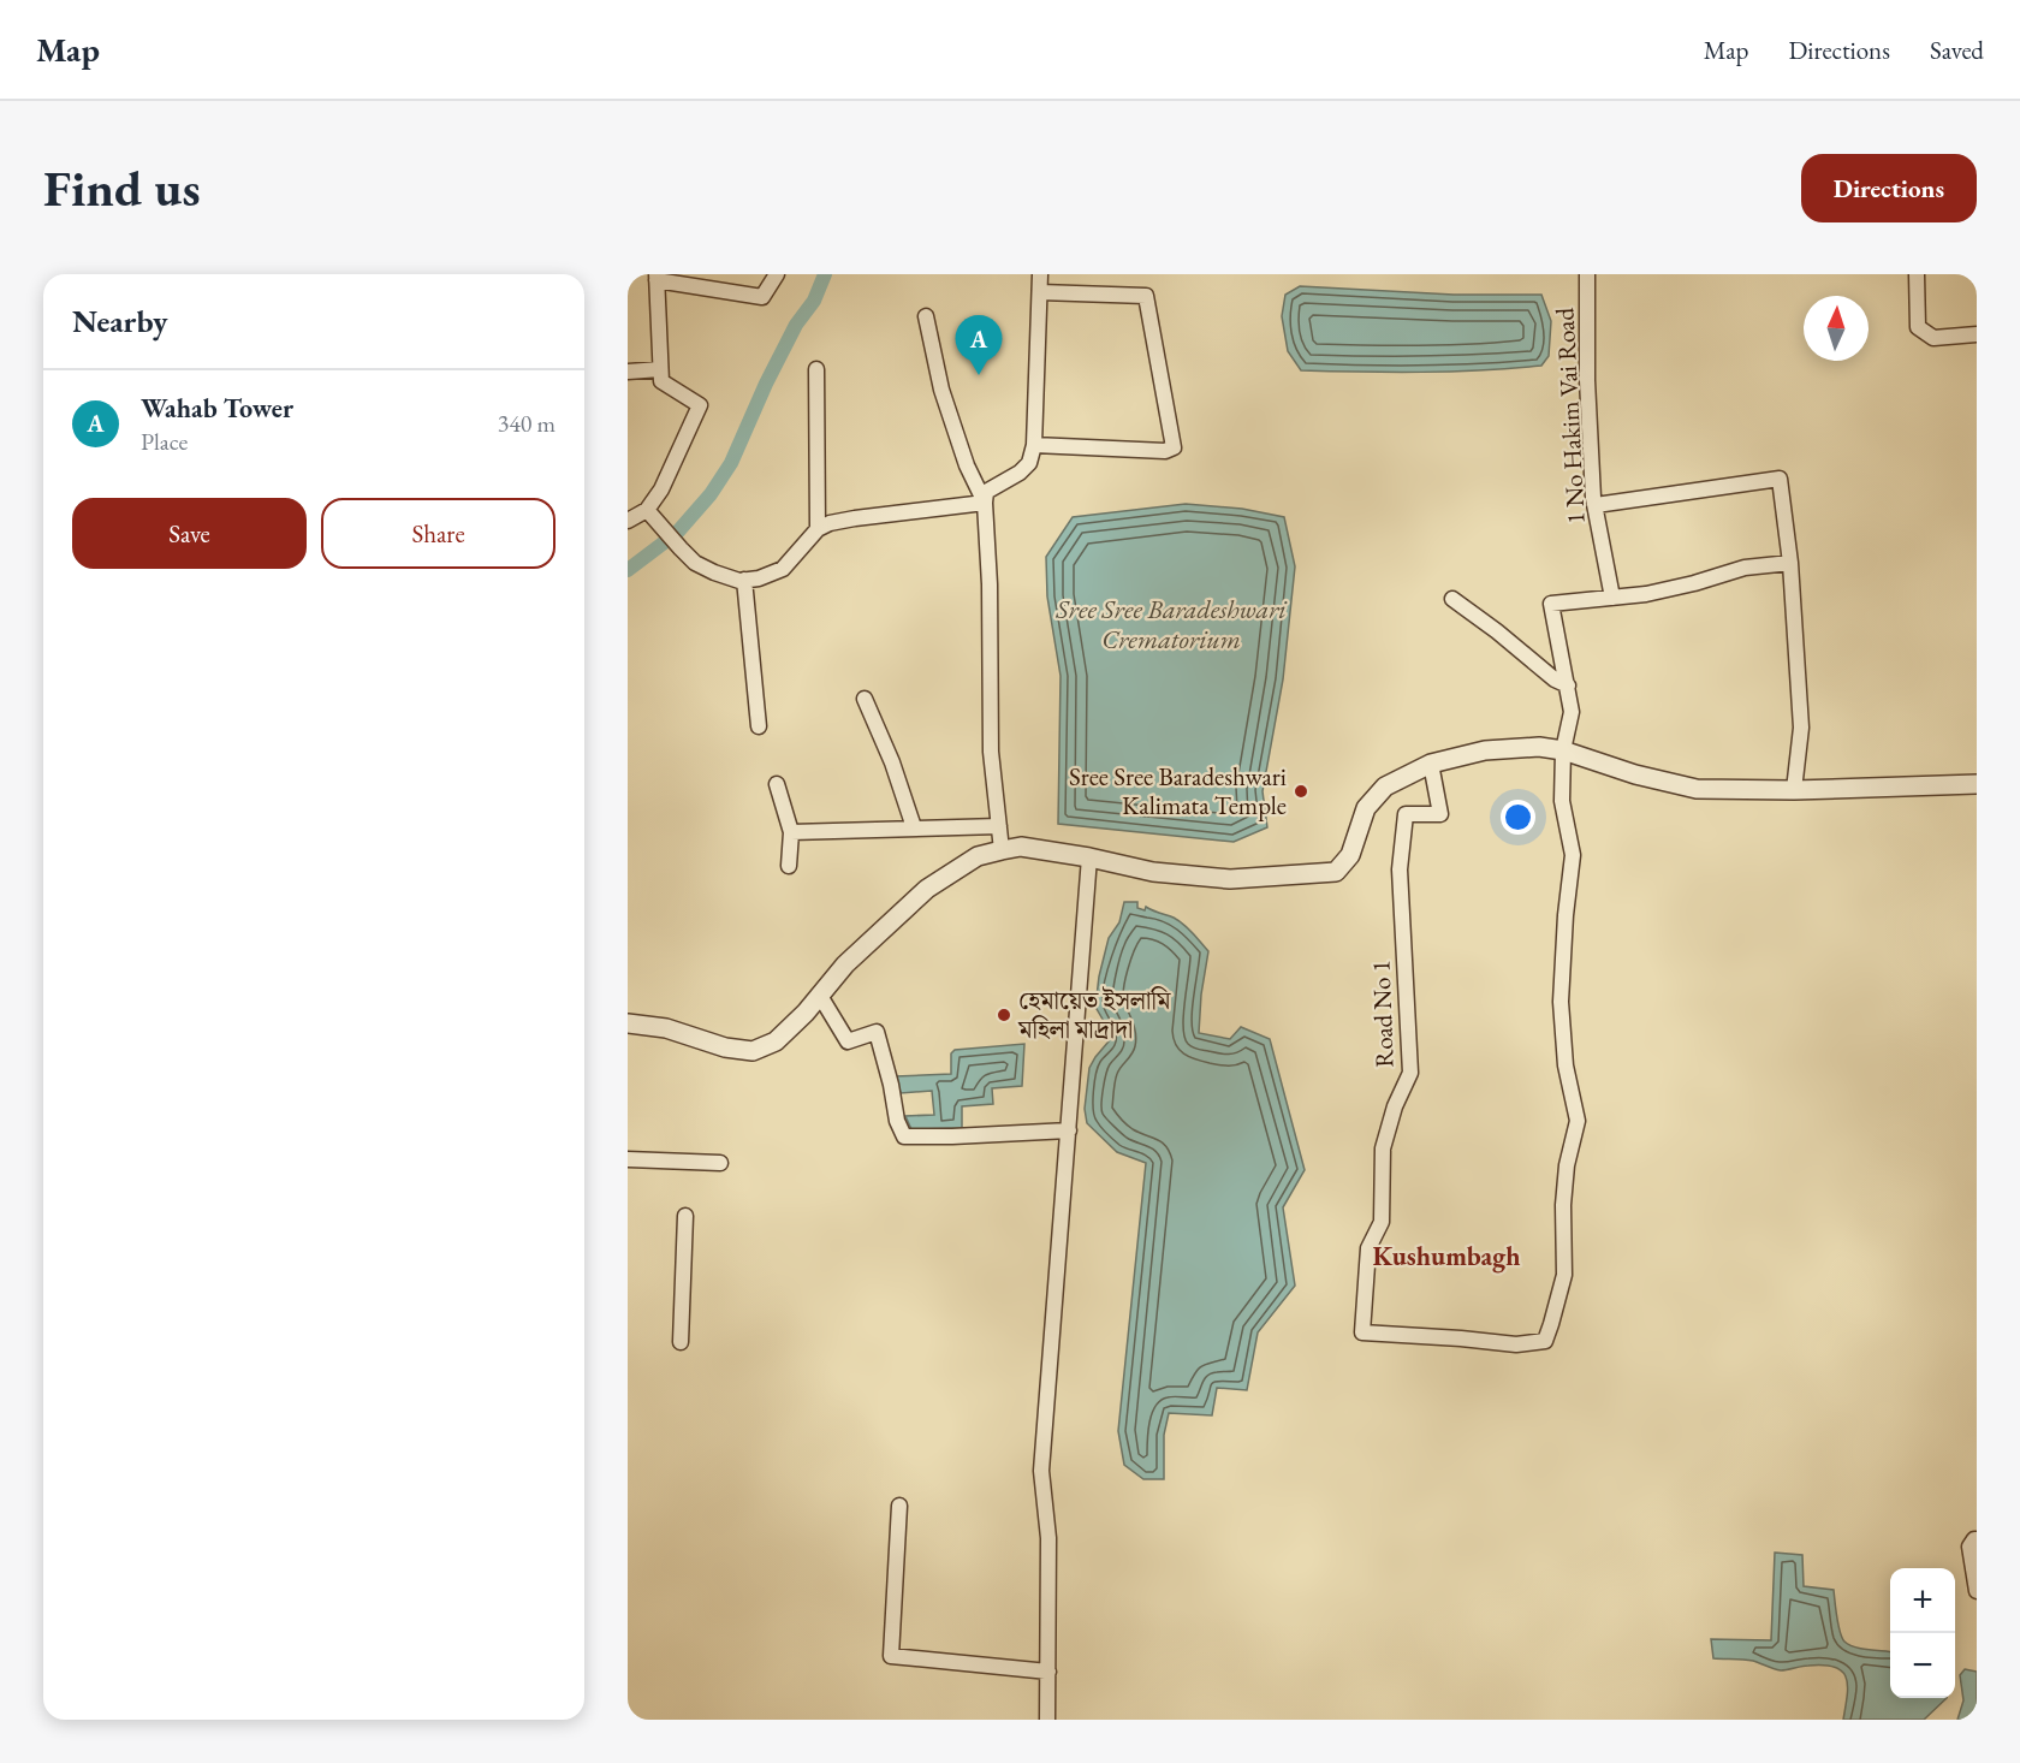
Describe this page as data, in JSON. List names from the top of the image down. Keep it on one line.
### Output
{"streets":{"street":["1 No Hakim Vai Road","Road No 1"]},"districts":["Kushumbagh"],"water":["Sree Sree Baradeshwari Crematorium"],"places":["Sree Sree Baradeshwari Kalimata Temple","হেমায়েত ইসলামি মহিলা মাদ্রাদা"],"north":"top","page":{"header":"Map","nav":["Map","Directions","Saved"],"buttons":["Directions",["Save","Share"]],"title":"Find us","heading":"Nearby","pins":"A","list":[{"mark":"A","name":"Wahab Tower","note":"Place","value":"340 m"}],"map_buttons":["+","−"]}}
